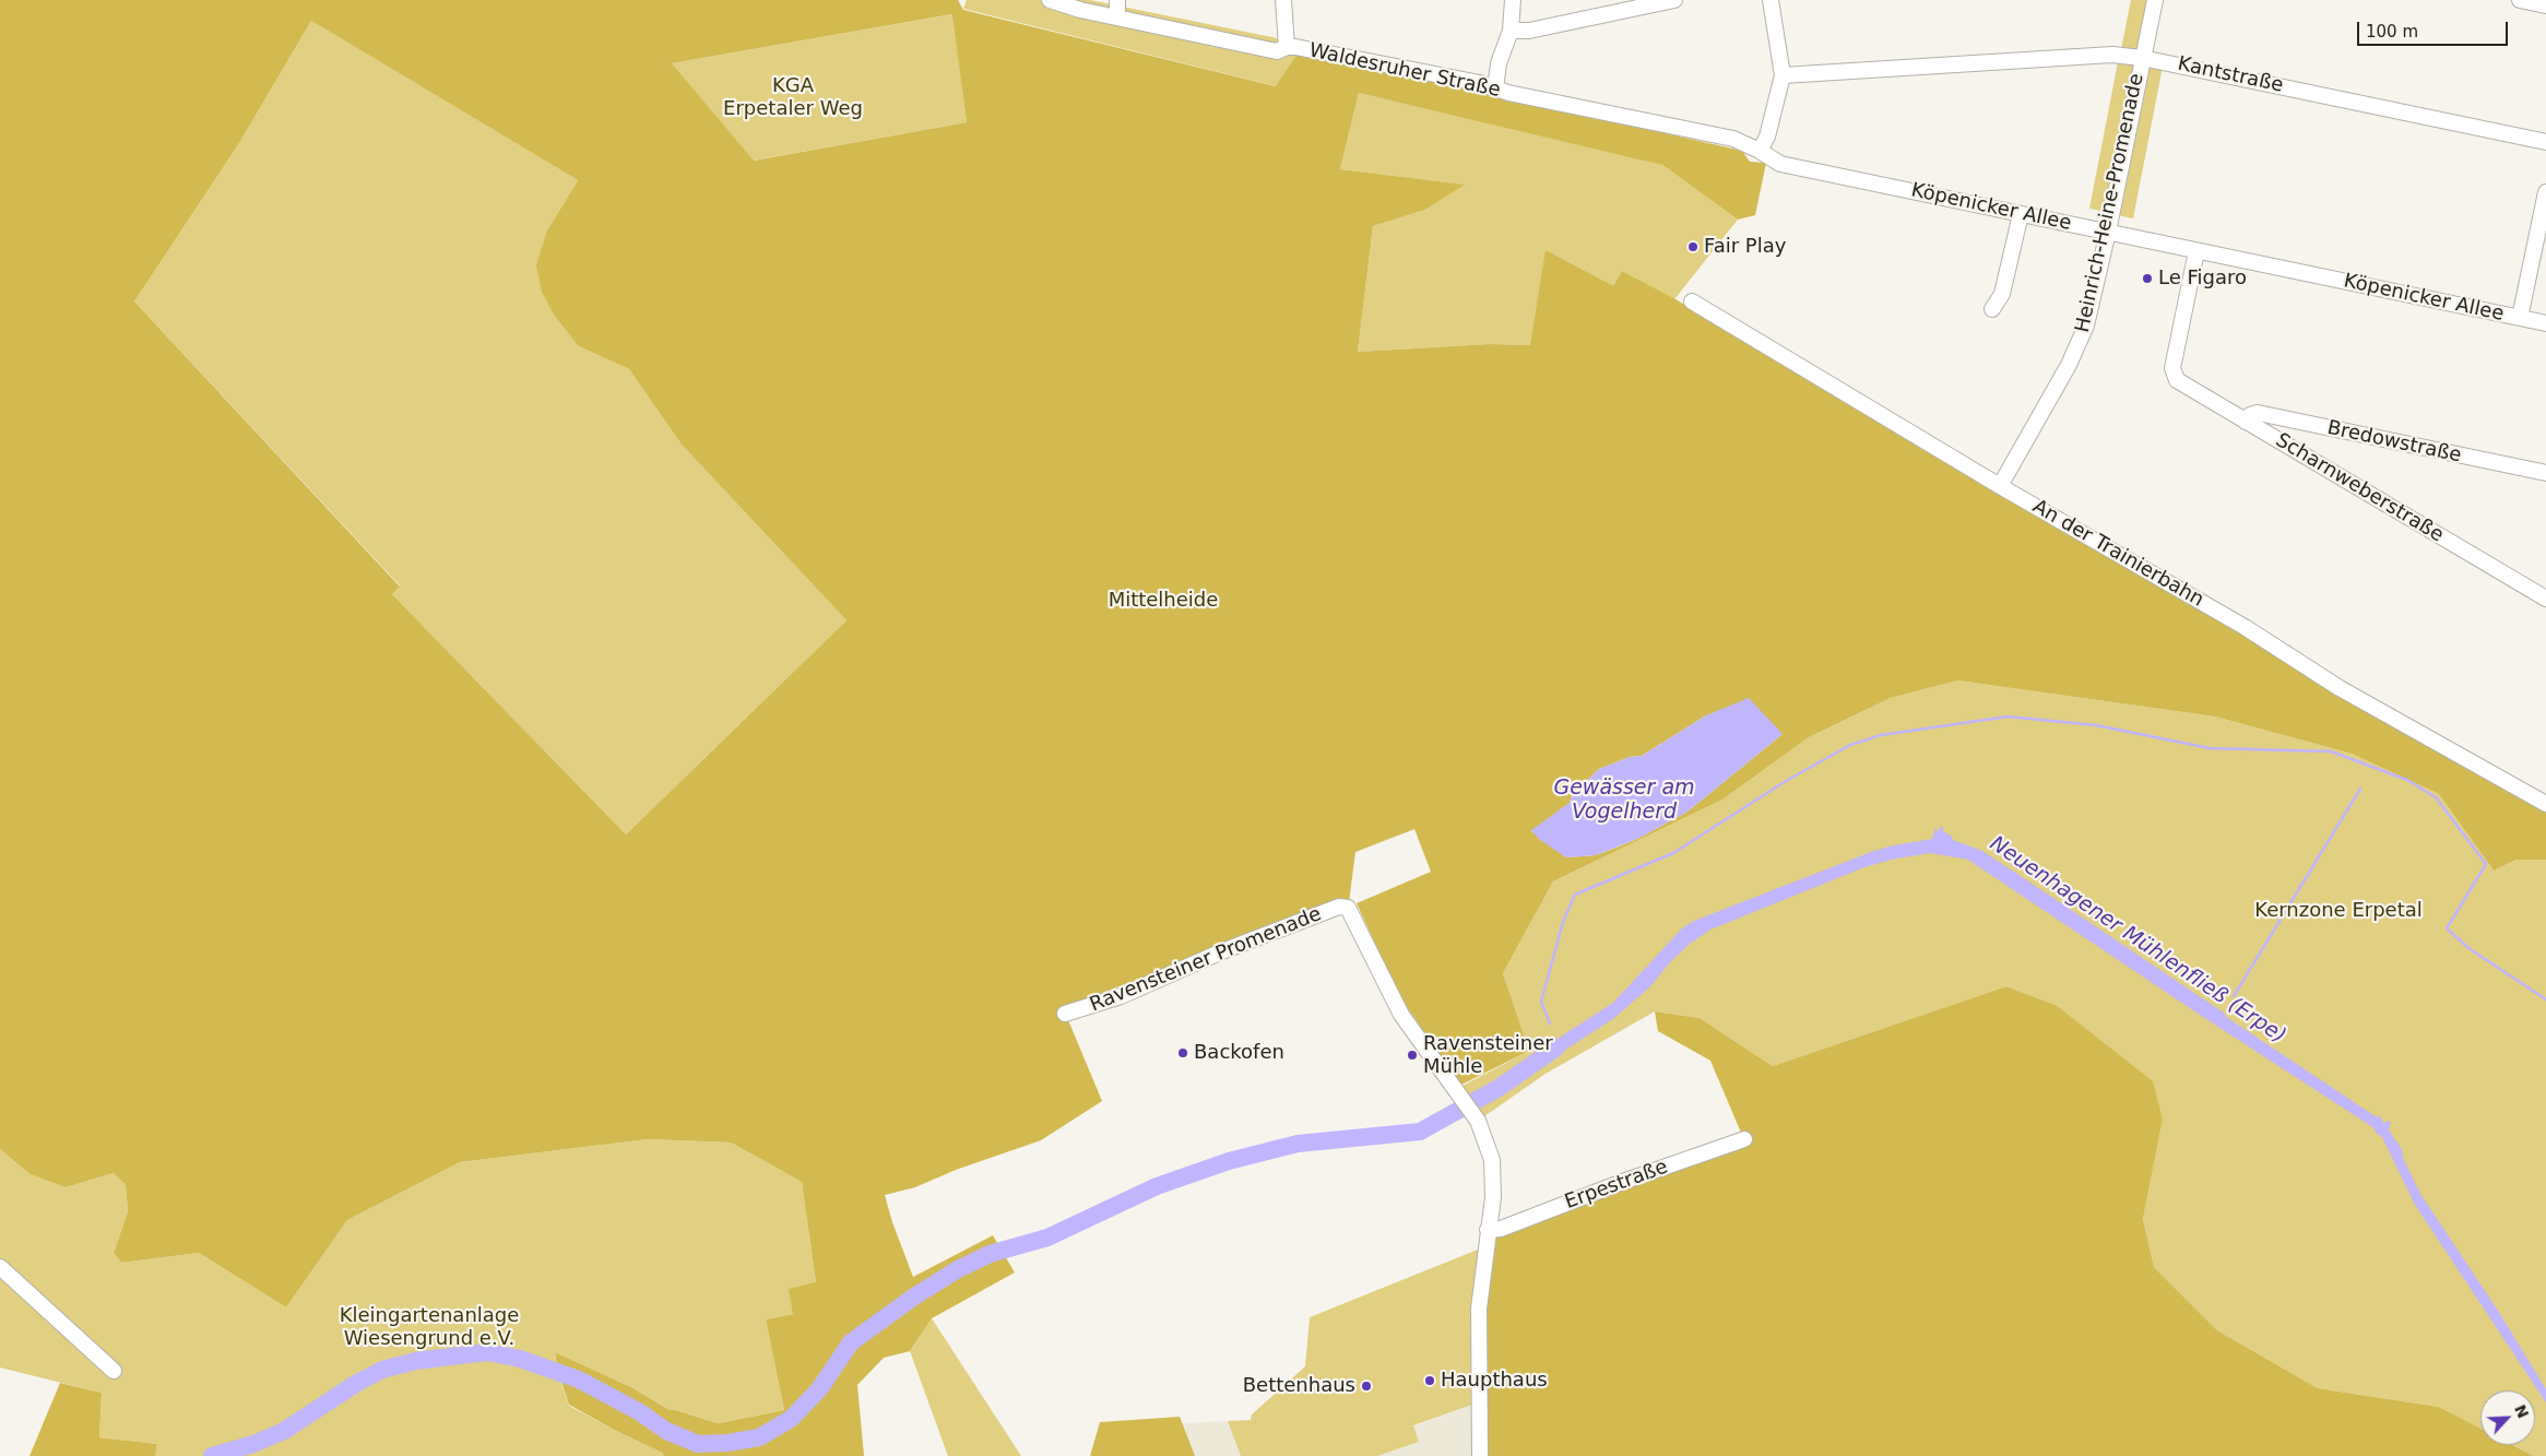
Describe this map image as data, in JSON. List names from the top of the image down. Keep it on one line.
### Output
{"streets":{"street":["Waldesruher Straße","Kantstraße","Heinrich-Heine-Promenade","Köpenicker Allee","Bredowstraße","Scharnweberstraße","An der Trainierbahn","Ravensteiner Promenade","Erpestraße"]},"crossings":[["Waldesruher Straße","Köpenicker Allee"],["Kantstraße","Heinrich-Heine-Promenade"],["Heinrich-Heine-Promenade","Köpenicker Allee"],["Heinrich-Heine-Promenade","An der Trainierbahn"],["Köpenicker Allee","Scharnweberstraße"],["Bredowstraße","Scharnweberstraße"],["Ravensteiner Promenade","Erpestraße"]],"water":["Gewässer am Vogelherd","Neuenhagener Mühlenfließ (Erpe)"],"parks":["KGA Erpetaler Weg","Mittelheide","Kernzone Erpetal","Kleingartenanlage Wiesengrund e.V."],"places":["Fair Play","Le Figaro","Backofen","Ravensteiner Mühle","Haupthaus","Bettenhaus"],"scale_bar":"100 m","north":"top right"}
